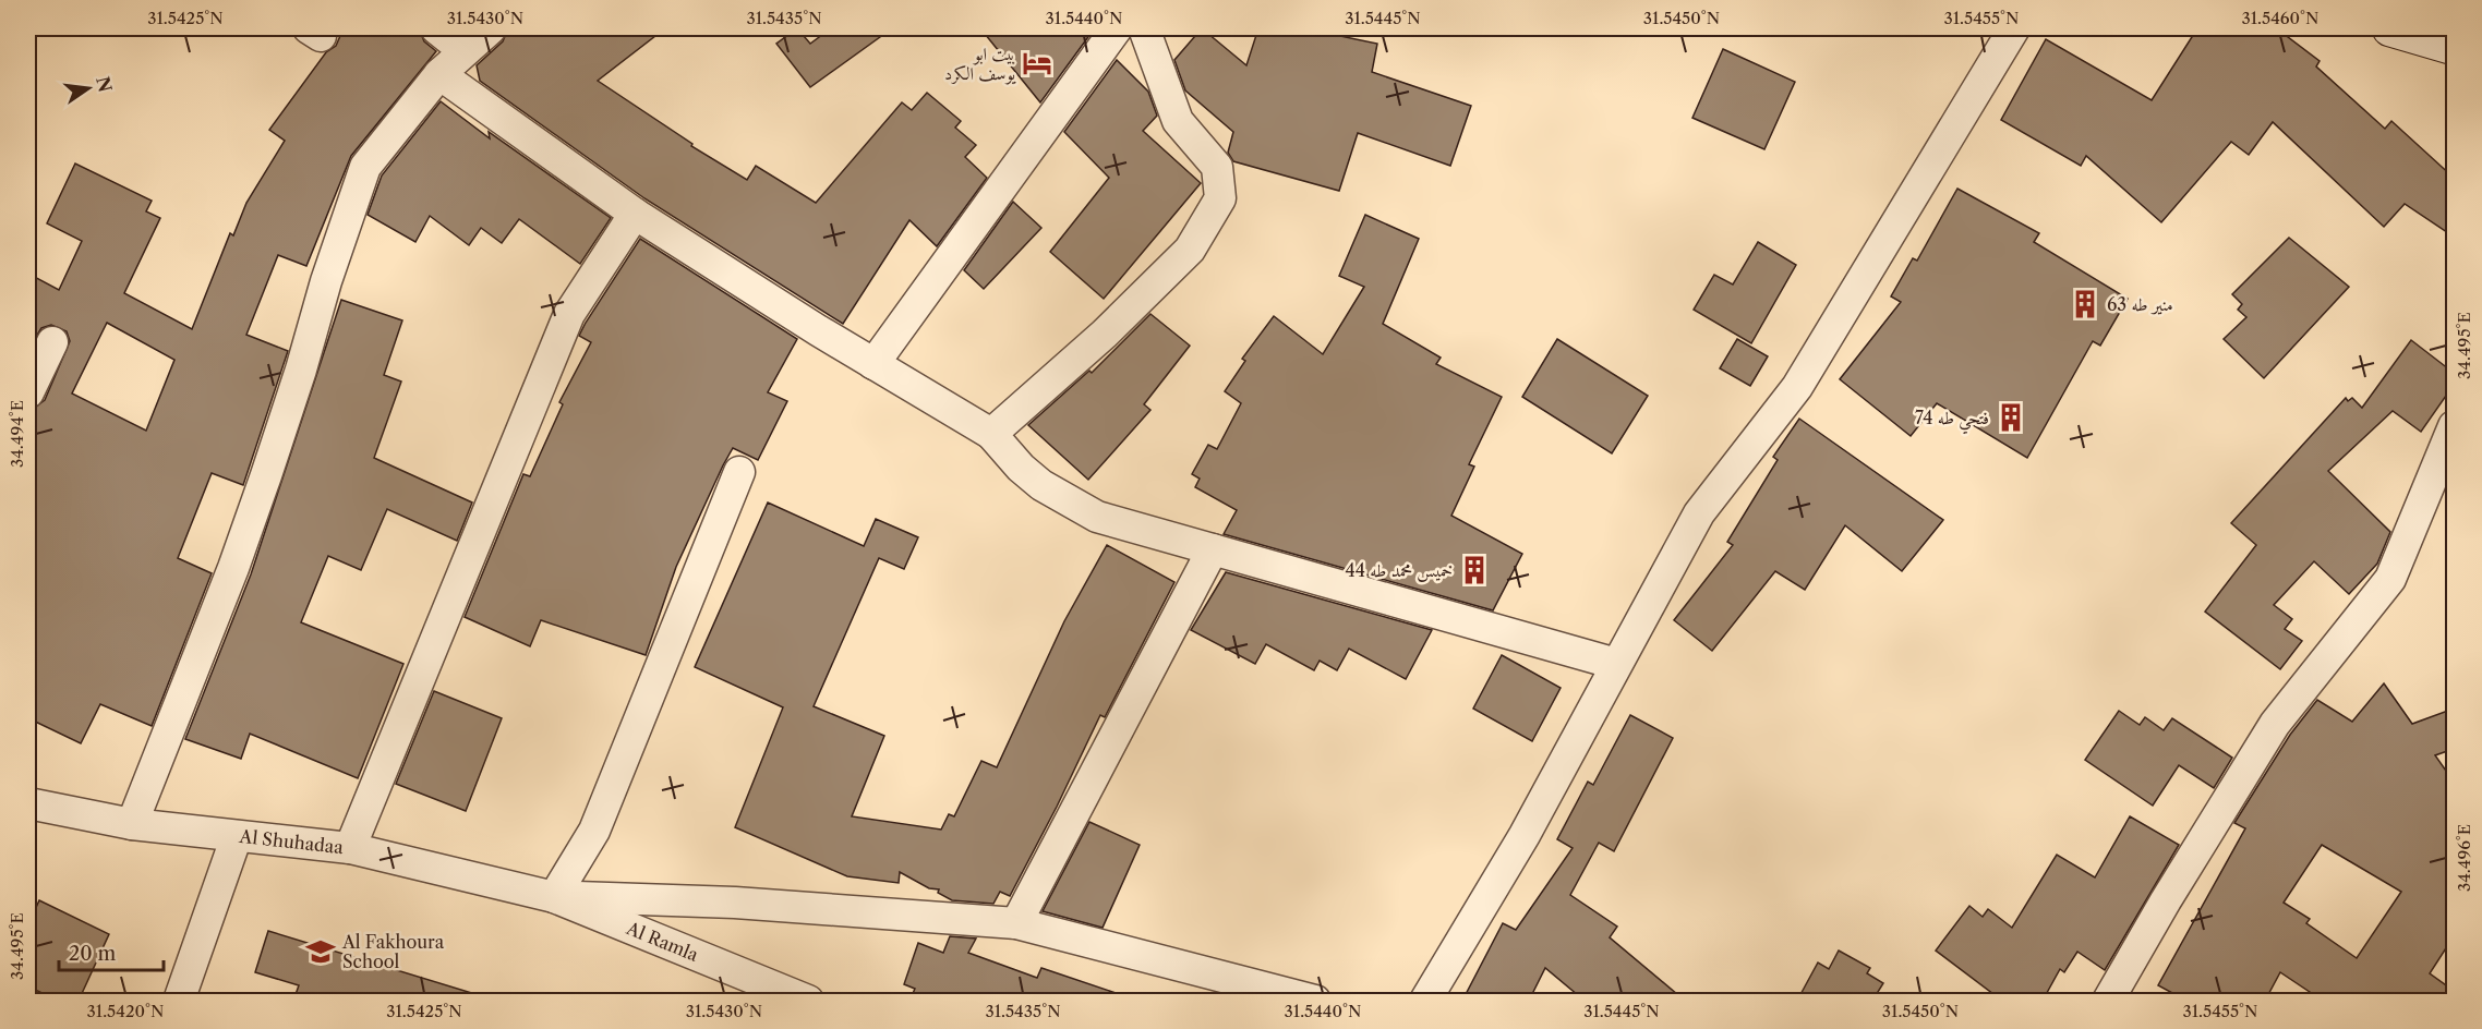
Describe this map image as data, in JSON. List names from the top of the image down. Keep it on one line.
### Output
{"streets":{"street":["Al Shuhadaa","Al Ramla"]},"crossings":[["Al Shuhadaa","Al Ramla"]],"places":{"hotel":["بيت ابو يوسف الكرد"],"building":["منير طه 63","فتحي طه 74","خميس محمد طه 44"],"school or university":["Al Fakhoura School"]},"scale_bar":"20 m","north":"right","coordinates":["31.5425°N","31.5430°N","31.5435°N","31.5440°N","31.5445°N","31.5450°N","31.5455°N","31.5460°N","34.495°E","34.494°E","34.496°E","31.5420°N"]}
